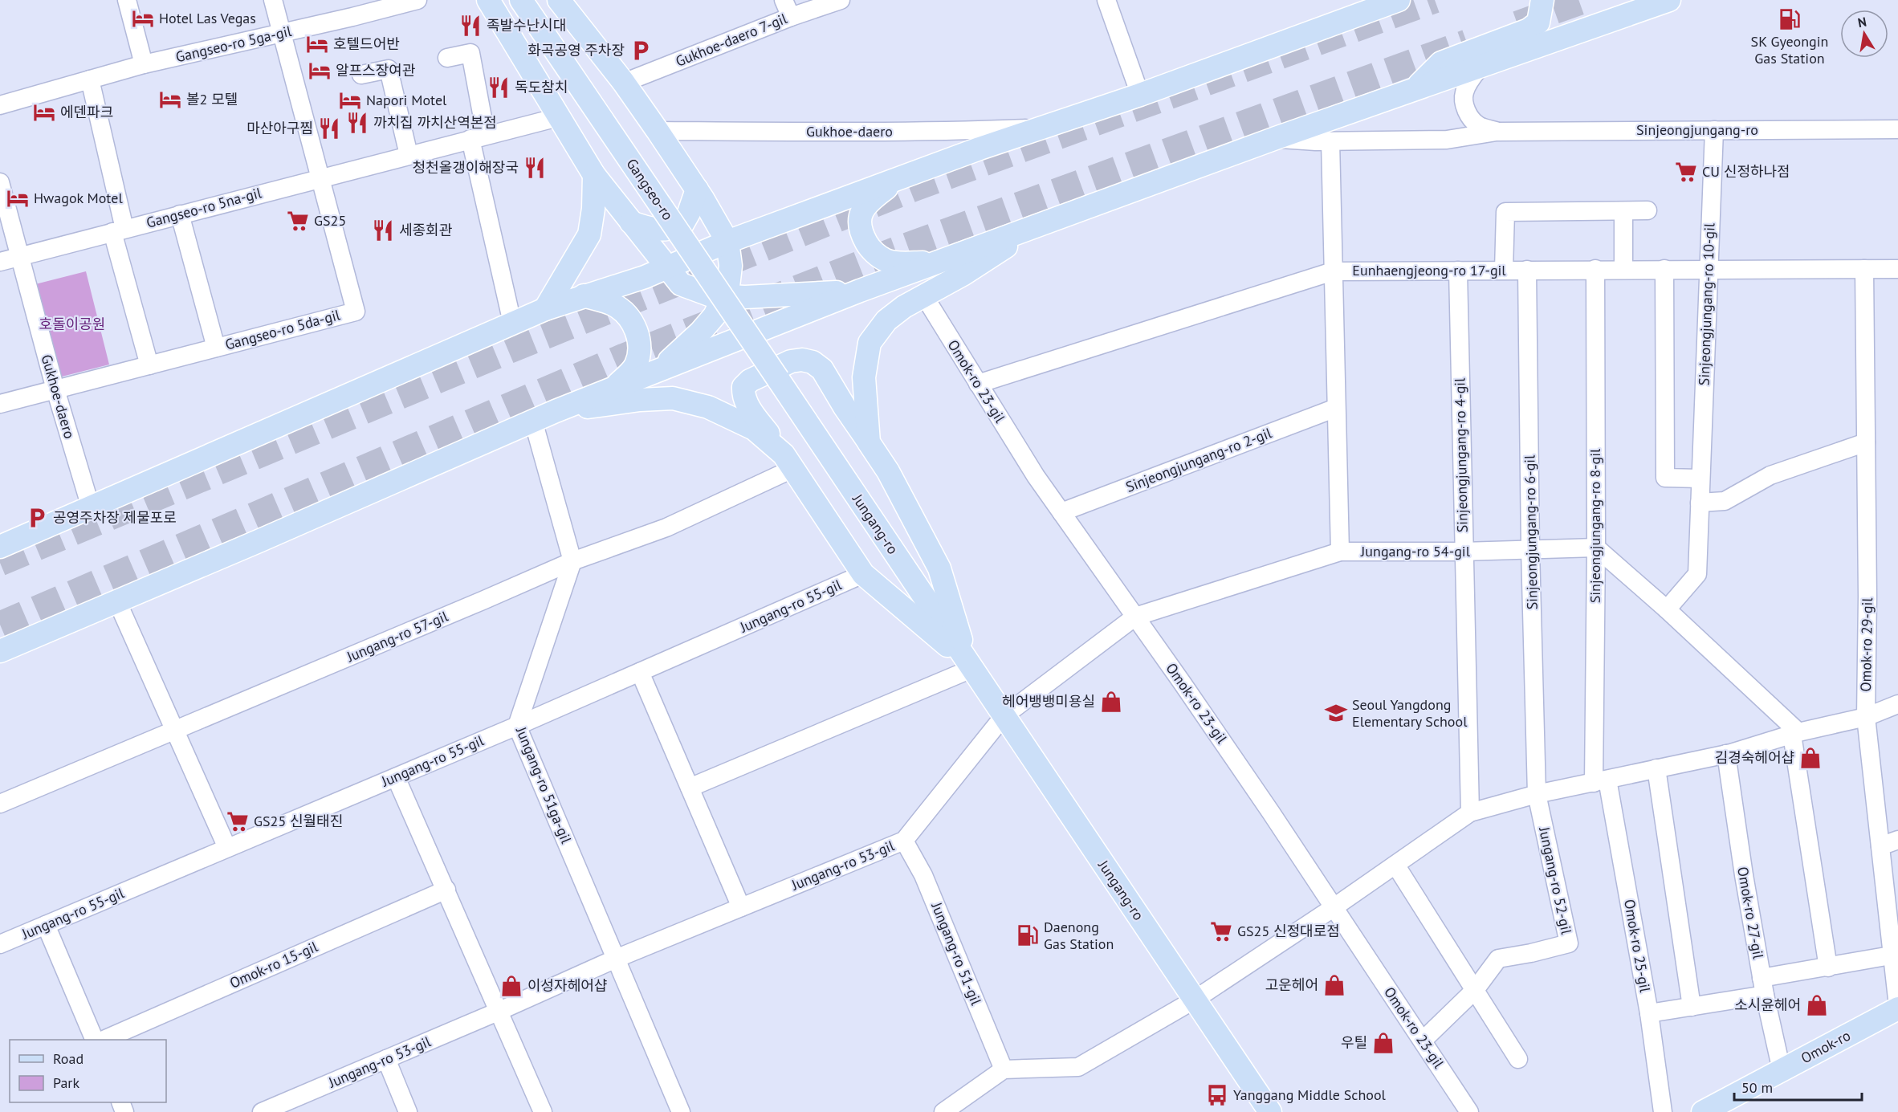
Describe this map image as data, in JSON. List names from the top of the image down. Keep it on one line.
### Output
{"streets":{"main road":["Gangseo-ro","Jungang-ro","Omok-ro"],"street":["Gukhoe-daero 7-gil","Gangseo-ro 5ga-gil","Sinjeongjungang-ro","Gukhoe-daero","Gangseo-ro 5na-gil","Eunhaengjeong-ro 17-gil","Sinjeongjungang-ro 10-gil","Gangseo-ro 5da-gil","Omok-ro 23-gil","Sinjeongjungang-ro 4-gil","Sinjeongjungang-ro 2-gil","Sinjeongjungang-ro 8-gil","Sinjeongjungang-ro 6-gil","Jungang-ro 54-gil","Jungang-ro 55-gil","Jungang-ro 57-gil","Omok-ro 29-gil","Jungang-ro 51ga-gil","Jungang-ro 53-gil","Jungang-ro 52-gil","Omok-ro 27-gil","Omok-ro 25-gil","Jungang-ro 51-gil","Omok-ro 15-gil"]},"crossings":[["Sinjeongjungang-ro","Sinjeongjungang-ro 10-gil"],["Gukhoe-daero","Gangseo-ro 5na-gil"],["Gukhoe-daero","Gangseo-ro 5da-gil"],["Gangseo-ro","Jungang-ro"],["Gangseo-ro 5na-gil","Gangseo-ro 5da-gil"],["Eunhaengjeong-ro 17-gil","Sinjeongjungang-ro 10-gil"],["Eunhaengjeong-ro 17-gil","Omok-ro 23-gil"],["Eunhaengjeong-ro 17-gil","Sinjeongjungang-ro 4-gil"],["Eunhaengjeong-ro 17-gil","Sinjeongjungang-ro 8-gil"],["Eunhaengjeong-ro 17-gil","Sinjeongjungang-ro 6-gil"],["Eunhaengjeong-ro 17-gil","Omok-ro 29-gil"],["Omok-ro 23-gil","Sinjeongjungang-ro 2-gil"],["Omok-ro 23-gil","Jungang-ro 54-gil"],["Sinjeongjungang-ro 4-gil","Jungang-ro 54-gil"],["Jungang-ro","Jungang-ro 54-gil"],["Jungang-ro","Jungang-ro 53-gil"],["Sinjeongjungang-ro 8-gil","Jungang-ro 54-gil"],["Sinjeongjungang-ro 8-gil","Omok-ro 25-gil"],["Sinjeongjungang-ro 6-gil","Jungang-ro 54-gil"],["Sinjeongjungang-ro 6-gil","Jungang-ro 52-gil"],["Jungang-ro 54-gil","Jungang-ro 53-gil"],["Jungang-ro 55-gil","Jungang-ro 51ga-gil"],["Jungang-ro 57-gil","Jungang-ro 51ga-gil"],["Omok-ro 29-gil","Omok-ro"],["Jungang-ro 51ga-gil","Jungang-ro 53-gil"],["Jungang-ro 53-gil","Jungang-ro 51-gil"],["Omok-ro 27-gil","Omok-ro"]],"parks":["호돌이공원"],"places":{"hotel":["Hotel Las Vegas","호텔드어반","알프스장여관","볼2 모텔","Napori Motel","에덴파크","Hwagok Motel"],"fuel station":["SK Gyeongin Gas Station","Daenong Gas Station"],"restaurant":["족발수난시대","독도참치","까치집 까치산역본점","마산아구찜","청천올갱이해장국","세종회관"],"parking":["화곡공영 주차장","공영주차장 제물포로"],"supermarket":["CU 신정하나점","GS25","GS25 신월태진","GS25 신정대로점"],"shop":["헤어뱅뱅미용실","김경숙헤어샵","고운헤어","이성자헤어샵","소시윤헤어","우틸"],"school or university":["Seoul Yangdong Elementary School"],"bus stop":["Yanggang Middle School"]},"legend":["Road","Park"],"scale_bar":"50 m","north":"top"}
